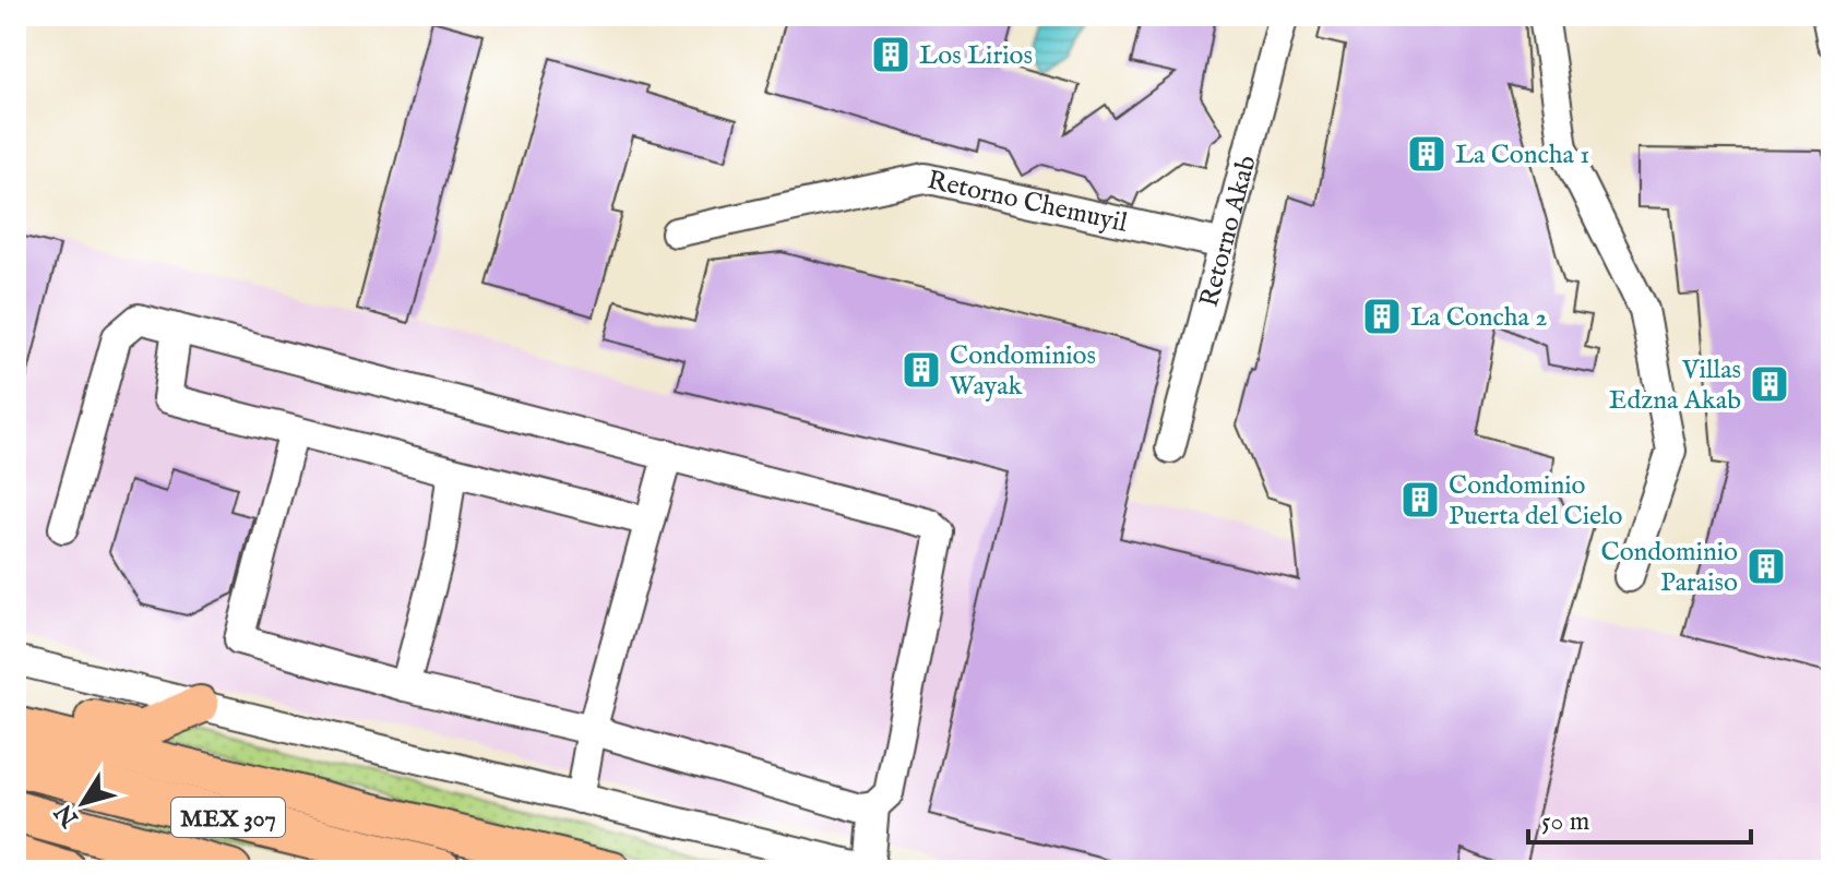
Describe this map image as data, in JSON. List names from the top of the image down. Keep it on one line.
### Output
{"streets":{"highway":["MEX 307"],"street":["Retorno Chemuyil","Retorno Akab"]},"crossings":[["Retorno Chemuyil","Retorno Akab"]],"places":{"building":["Los Lirios","La Concha 1","La Concha 2","Condominios Wayak","Villas Edzna Akab","Condominio Puerta del Cielo","Condominio Paraiso"]},"scale_bar":"50 m","north":"bottom left"}
